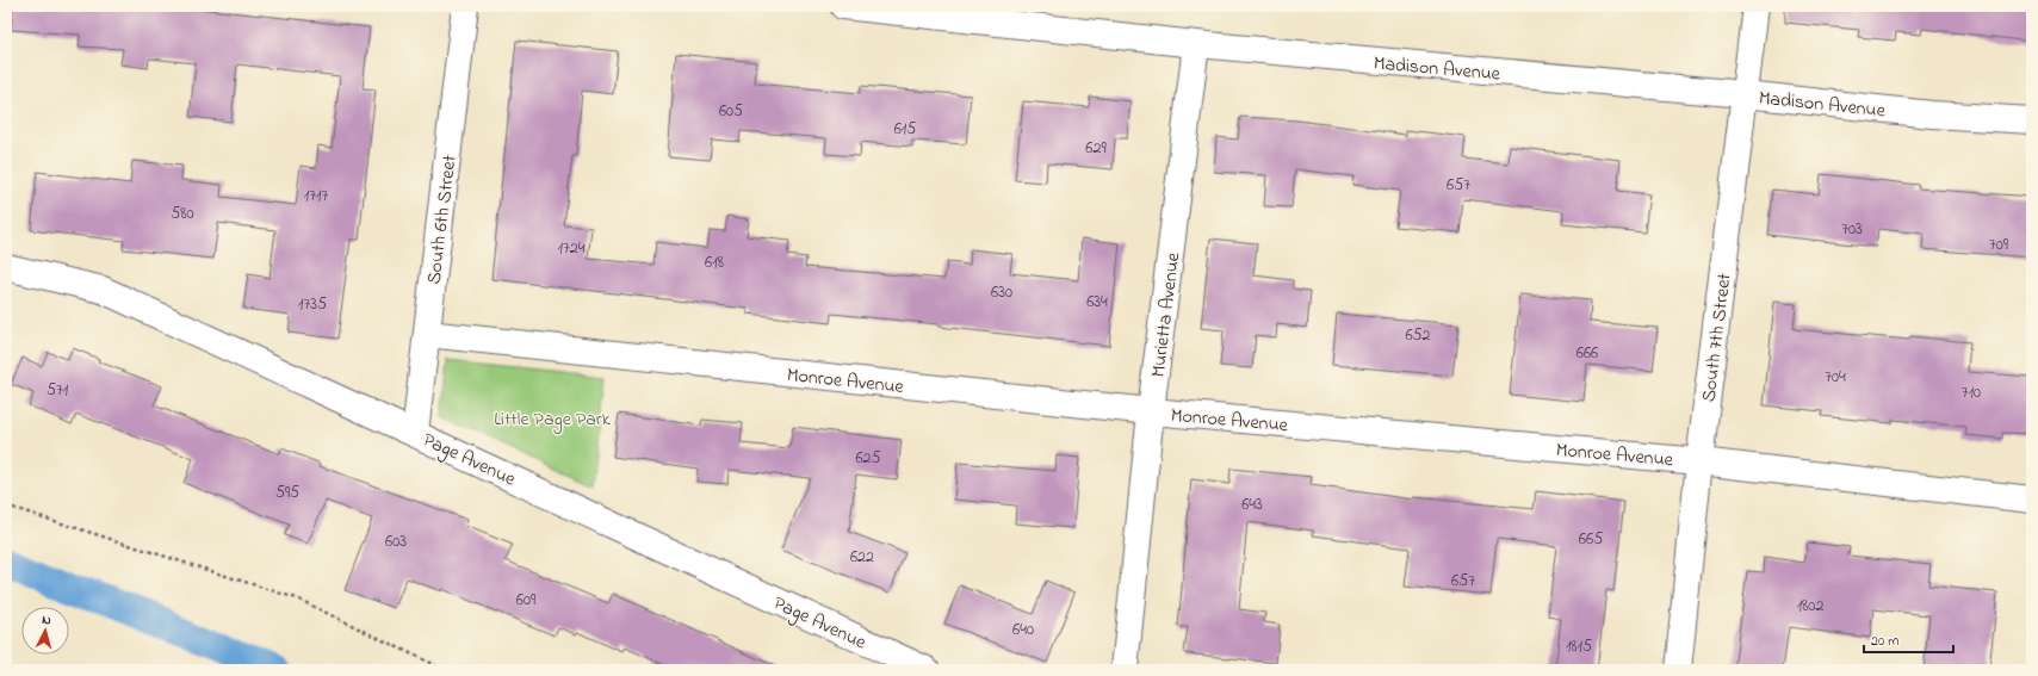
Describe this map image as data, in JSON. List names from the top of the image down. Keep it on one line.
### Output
{"streets":{"street":["Madison Avenue","South 6th Street","Murietta Avenue","South 7th Street","Monroe Avenue","Page Avenue"]},"crossings":[["Madison Avenue","Murietta Avenue"],["Madison Avenue","South 7th Street"],["South 6th Street","Monroe Avenue"],["South 6th Street","Page Avenue"],["Murietta Avenue","Monroe Avenue"],["South 7th Street","Monroe Avenue"]],"parks":["Little Page Park"],"house_numbers":["605","615","629","657","1717","580","703","709","1724","618","630","634","1735","652","666","704","571","710","625","595","643","665","603","622","657","609","1802","640","1815"],"scale_bar":"20 m","north":"top"}
